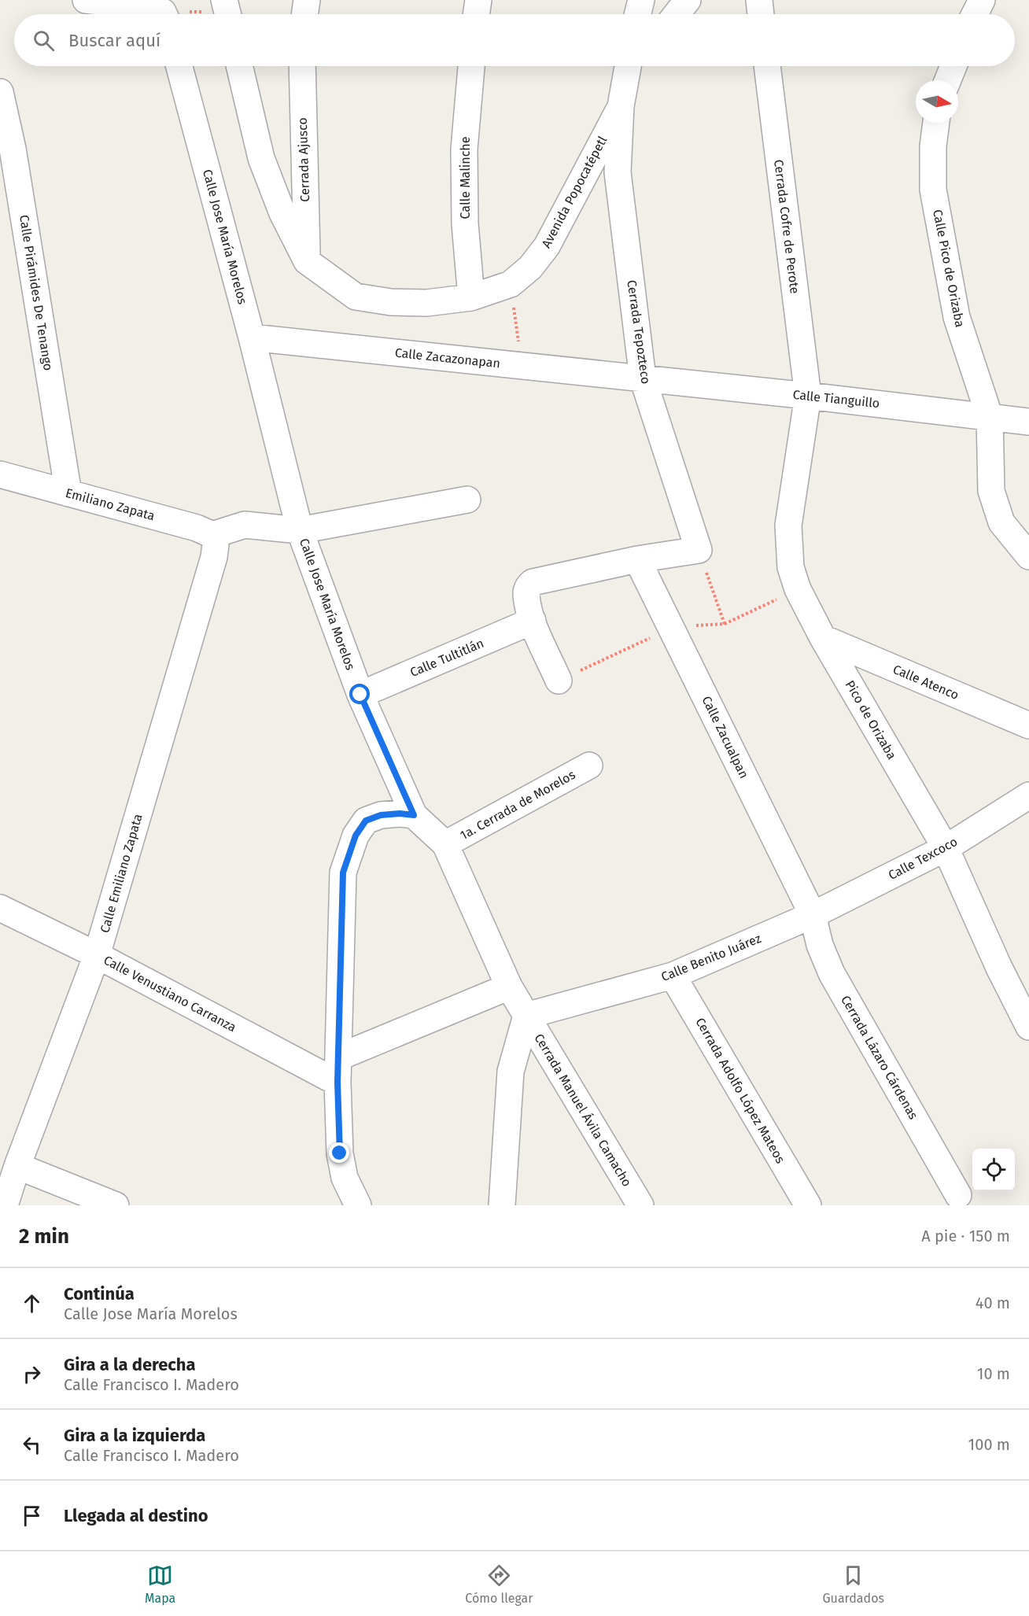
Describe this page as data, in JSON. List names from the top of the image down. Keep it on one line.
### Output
{"streets":{"street":["Cerrada Ajusco","Calle Malinche","Avenida Popocatépetl","Cerrada Cofre de Perote","Calle Jose María Morelos","Calle Pico de Orizaba","Calle Pirámides De Tenango","Cerrada Tepozteco","Calle Zacazonapan","Calle Tianguillo","Emiliano Zapata","Calle Tultitlán","Calle Atenco","Pico de Orizaba","Calle Zacualpan","1a. Cerrada de Morelos","Calle Texcoco","Calle Emiliano Zapata","Calle Benito Juárez","Calle Venustiano Carranza","Cerrada Lázaro Cárdenas","Cerrada Adolfo López Mateos","Cerrada Manuel Ávila Camacho"]},"crossings":[["Cerrada Ajusco","Avenida Popocatépetl"],["Calle Malinche","Avenida Popocatépetl"],["Avenida Popocatépetl","Cerrada Tepozteco"],["Cerrada Cofre de Perote","Calle Tianguillo"],["Cerrada Cofre de Perote","Pico de Orizaba"],["Calle Jose María Morelos","Calle Zacazonapan"],["Calle Jose María Morelos","Calle Tultitlán"],["Calle Jose María Morelos","1a. Cerrada de Morelos"],["Calle Jose María Morelos","Calle Benito Juárez"],["Calle Jose María Morelos","Cerrada Manuel Ávila Camacho"],["Calle Pico de Orizaba","Calle Tianguillo"],["Calle Pirámides De Tenango","Emiliano Zapata"],["Cerrada Tepozteco","Calle Zacazonapan"],["Cerrada Tepozteco","Calle Tianguillo"],["Calle Zacazonapan","Calle Tianguillo"],["Calle Tianguillo","Pico de Orizaba"],["Emiliano Zapata","Calle Emiliano Zapata"],["Calle Atenco","Pico de Orizaba"],["Pico de Orizaba","Calle Texcoco"],["Calle Zacualpan","Calle Texcoco"],["Calle Zacualpan","Calle Benito Juárez"],["Calle Zacualpan","Cerrada Lázaro Cárdenas"],["Calle Texcoco","Calle Benito Juárez"],["Calle Texcoco","Cerrada Lázaro Cárdenas"],["Calle Emiliano Zapata","Calle Venustiano Carranza"],["Calle Benito Juárez","Cerrada Lázaro Cárdenas"],["Calle Benito Juárez","Cerrada Adolfo López Mateos"],["Calle Benito Juárez","Cerrada Manuel Ávila Camacho"]],"north":"right","page":{"search":"Buscar aquí","heading":["2 min","A pie · 150 m"],"list":[["Continúa","Calle Jose María Morelos","40 m"],["Gira a la derecha","Calle Francisco I. Madero","10 m"],["Gira a la izquierda","Calle Francisco I. Madero","100 m"],"Llegada al destino"],"nav":["Mapa","Cómo llegar","Guardados"]}}
